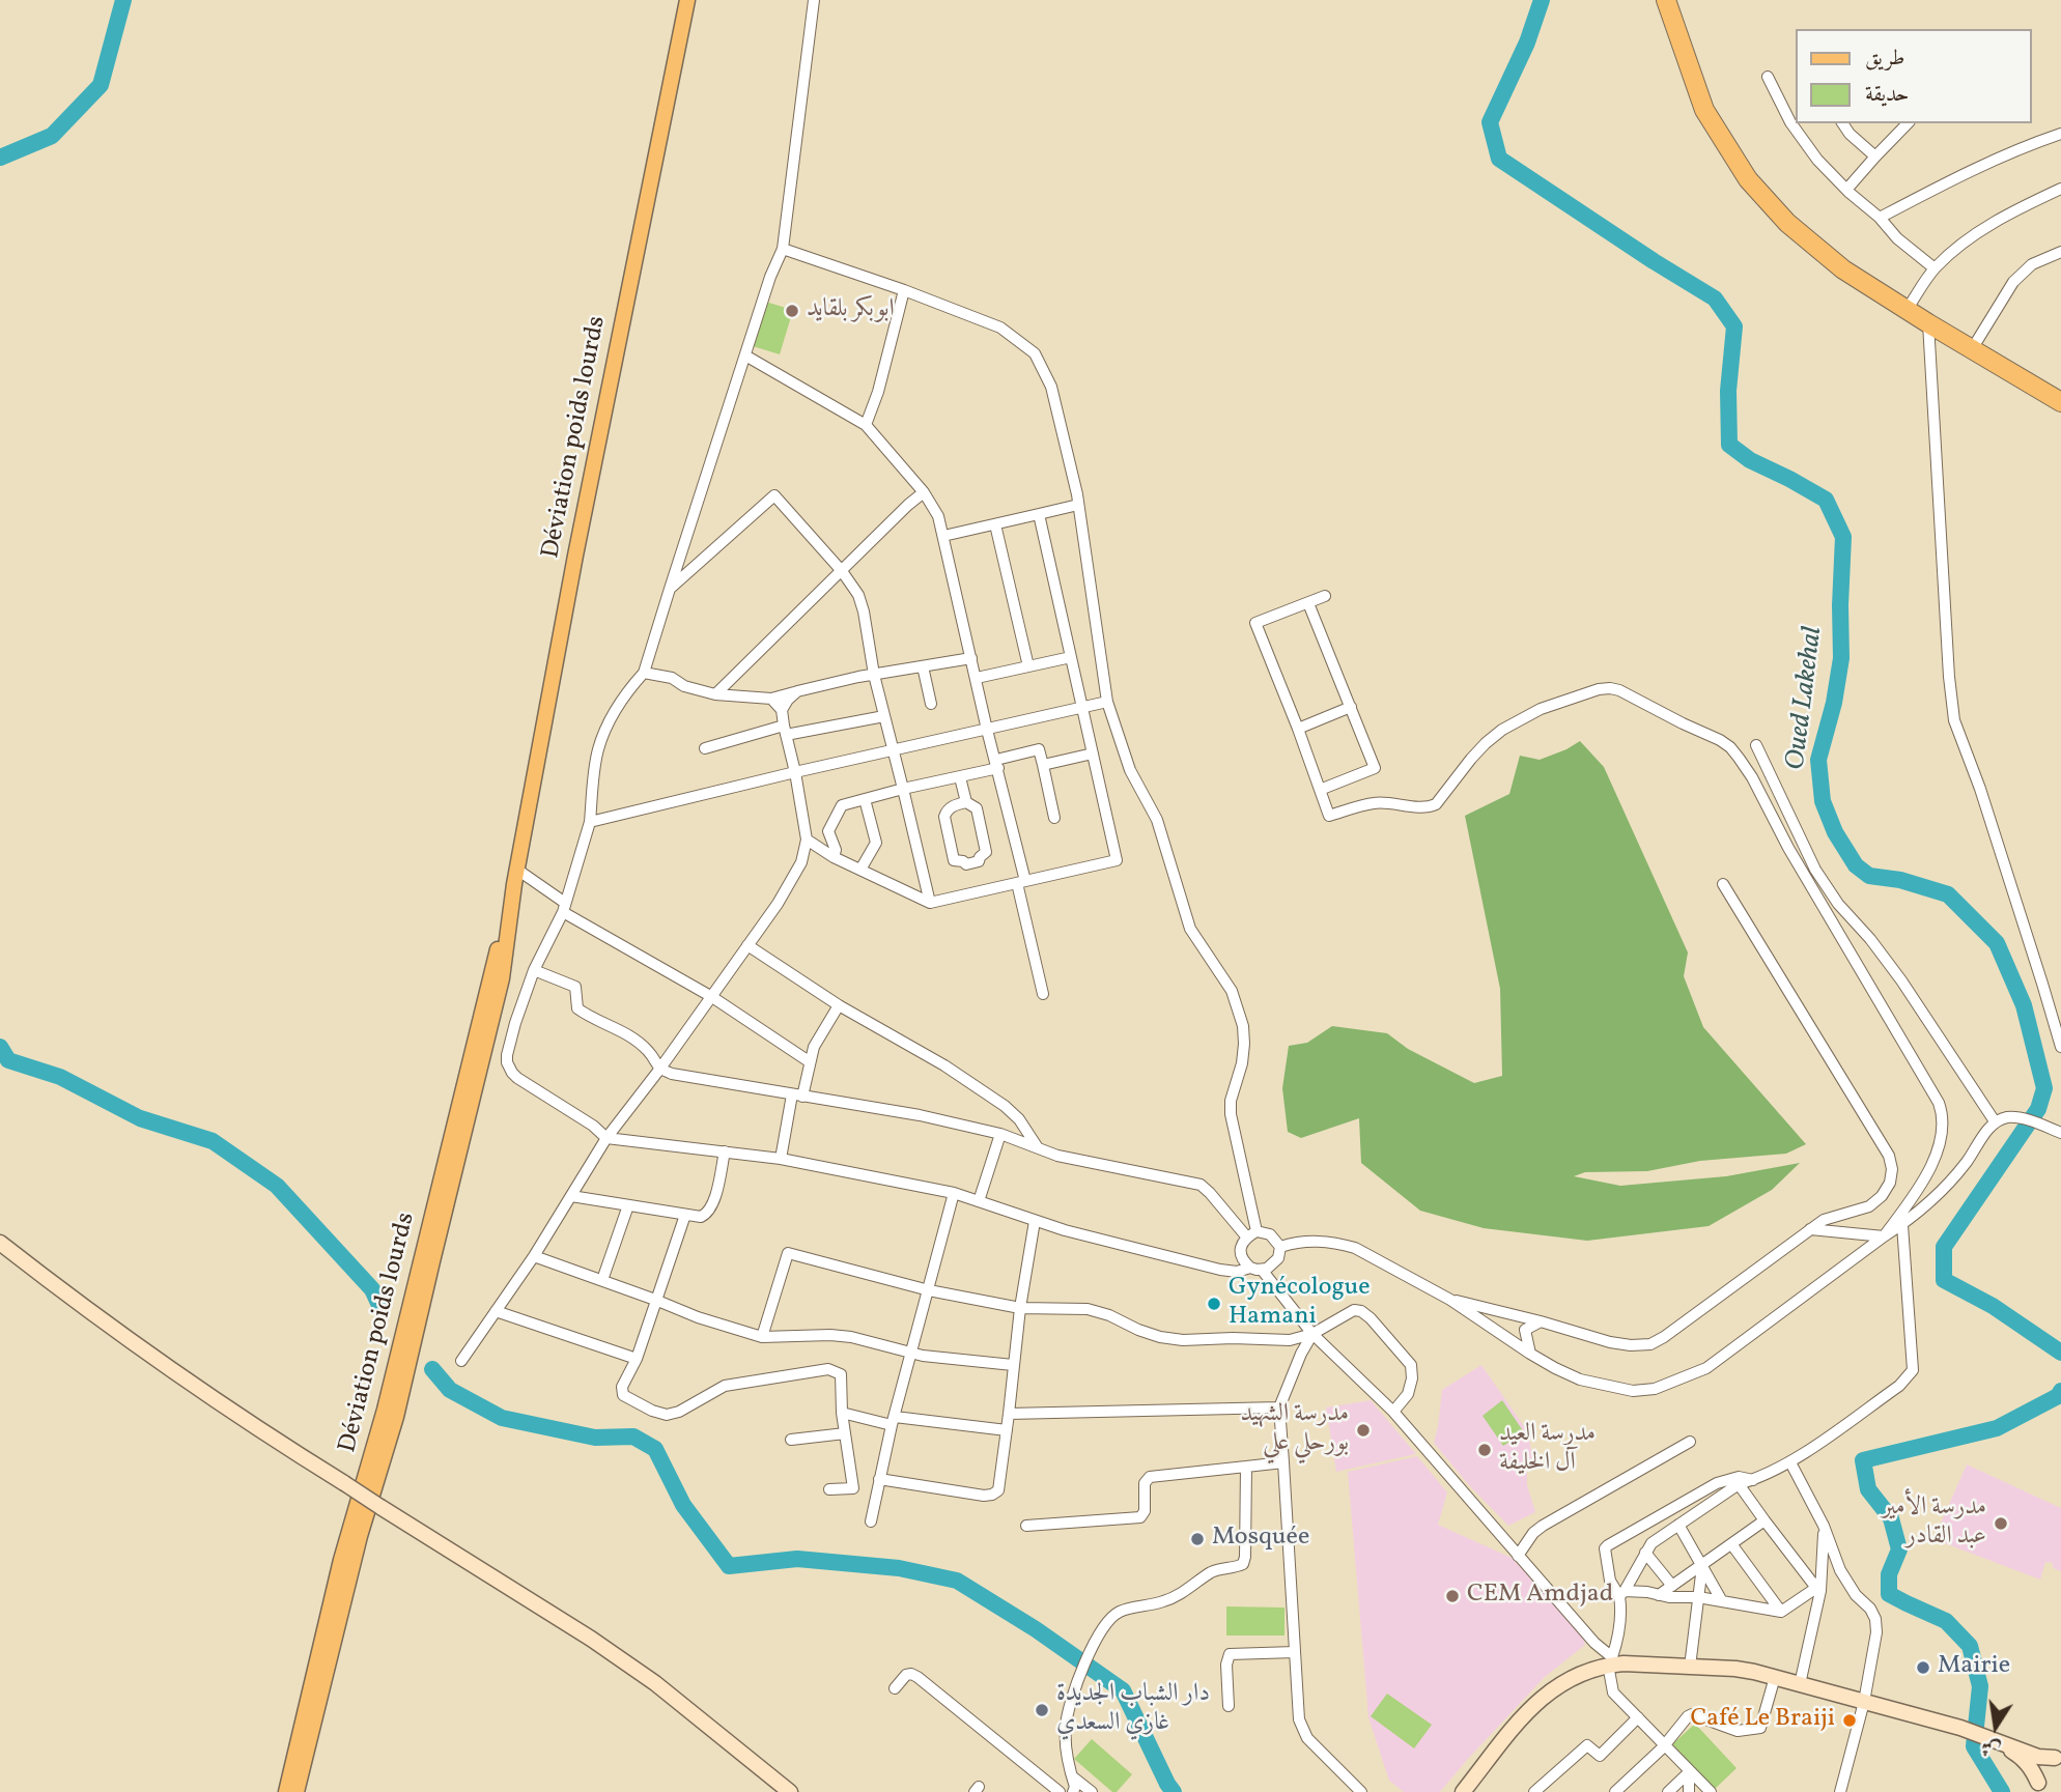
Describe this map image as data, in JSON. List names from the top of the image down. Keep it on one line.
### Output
{"streets":{"main road":["Déviation poids lourds"]},"water":["Oued Lakehal"],"places":["ابوبكر بلقايد","Gynécologue Hamani","مدرسة الشهيد بورحلي علي","مدرسة العيد آل الخليفة","مدرسة الأمير عبد القادر","Mosquée","CEM Amdjad","Mairie","دار الشباب الجديدة غازي السعدي","Café Le Braiji"],"legend":["طريق","حديقة"],"north":"bottom"}
